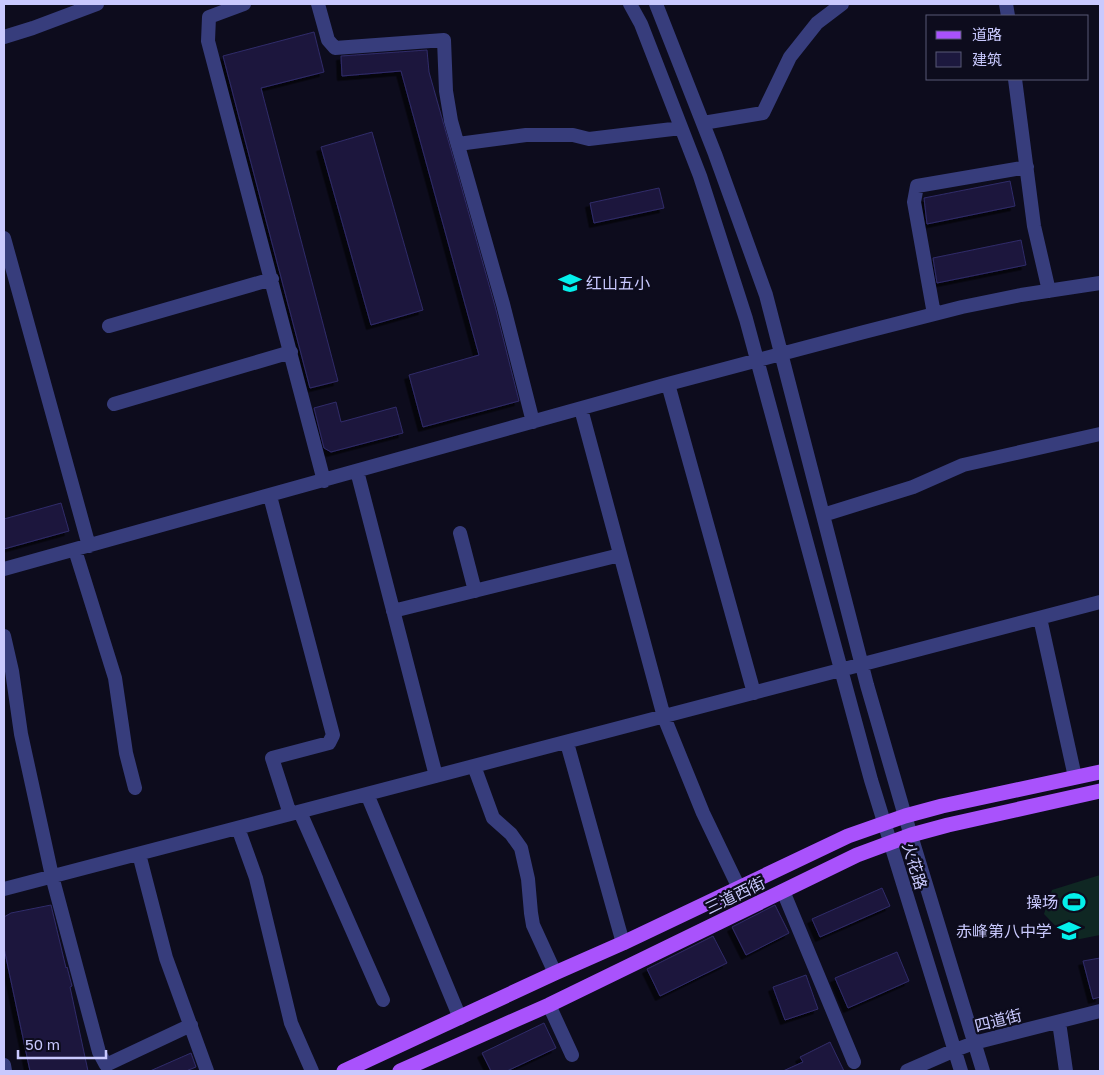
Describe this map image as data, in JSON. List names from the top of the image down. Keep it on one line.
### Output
{"streets":{"main road":["三道西街"],"street":["火花路","四道街"]},"crossings":[["火花路","三道西街"],["火花路","四道街"]],"places":{"school or university":["红山五小","赤峰第八中学"],"sports":["操场"]},"legend":["道路","建筑"],"scale_bar":"50 m"}
